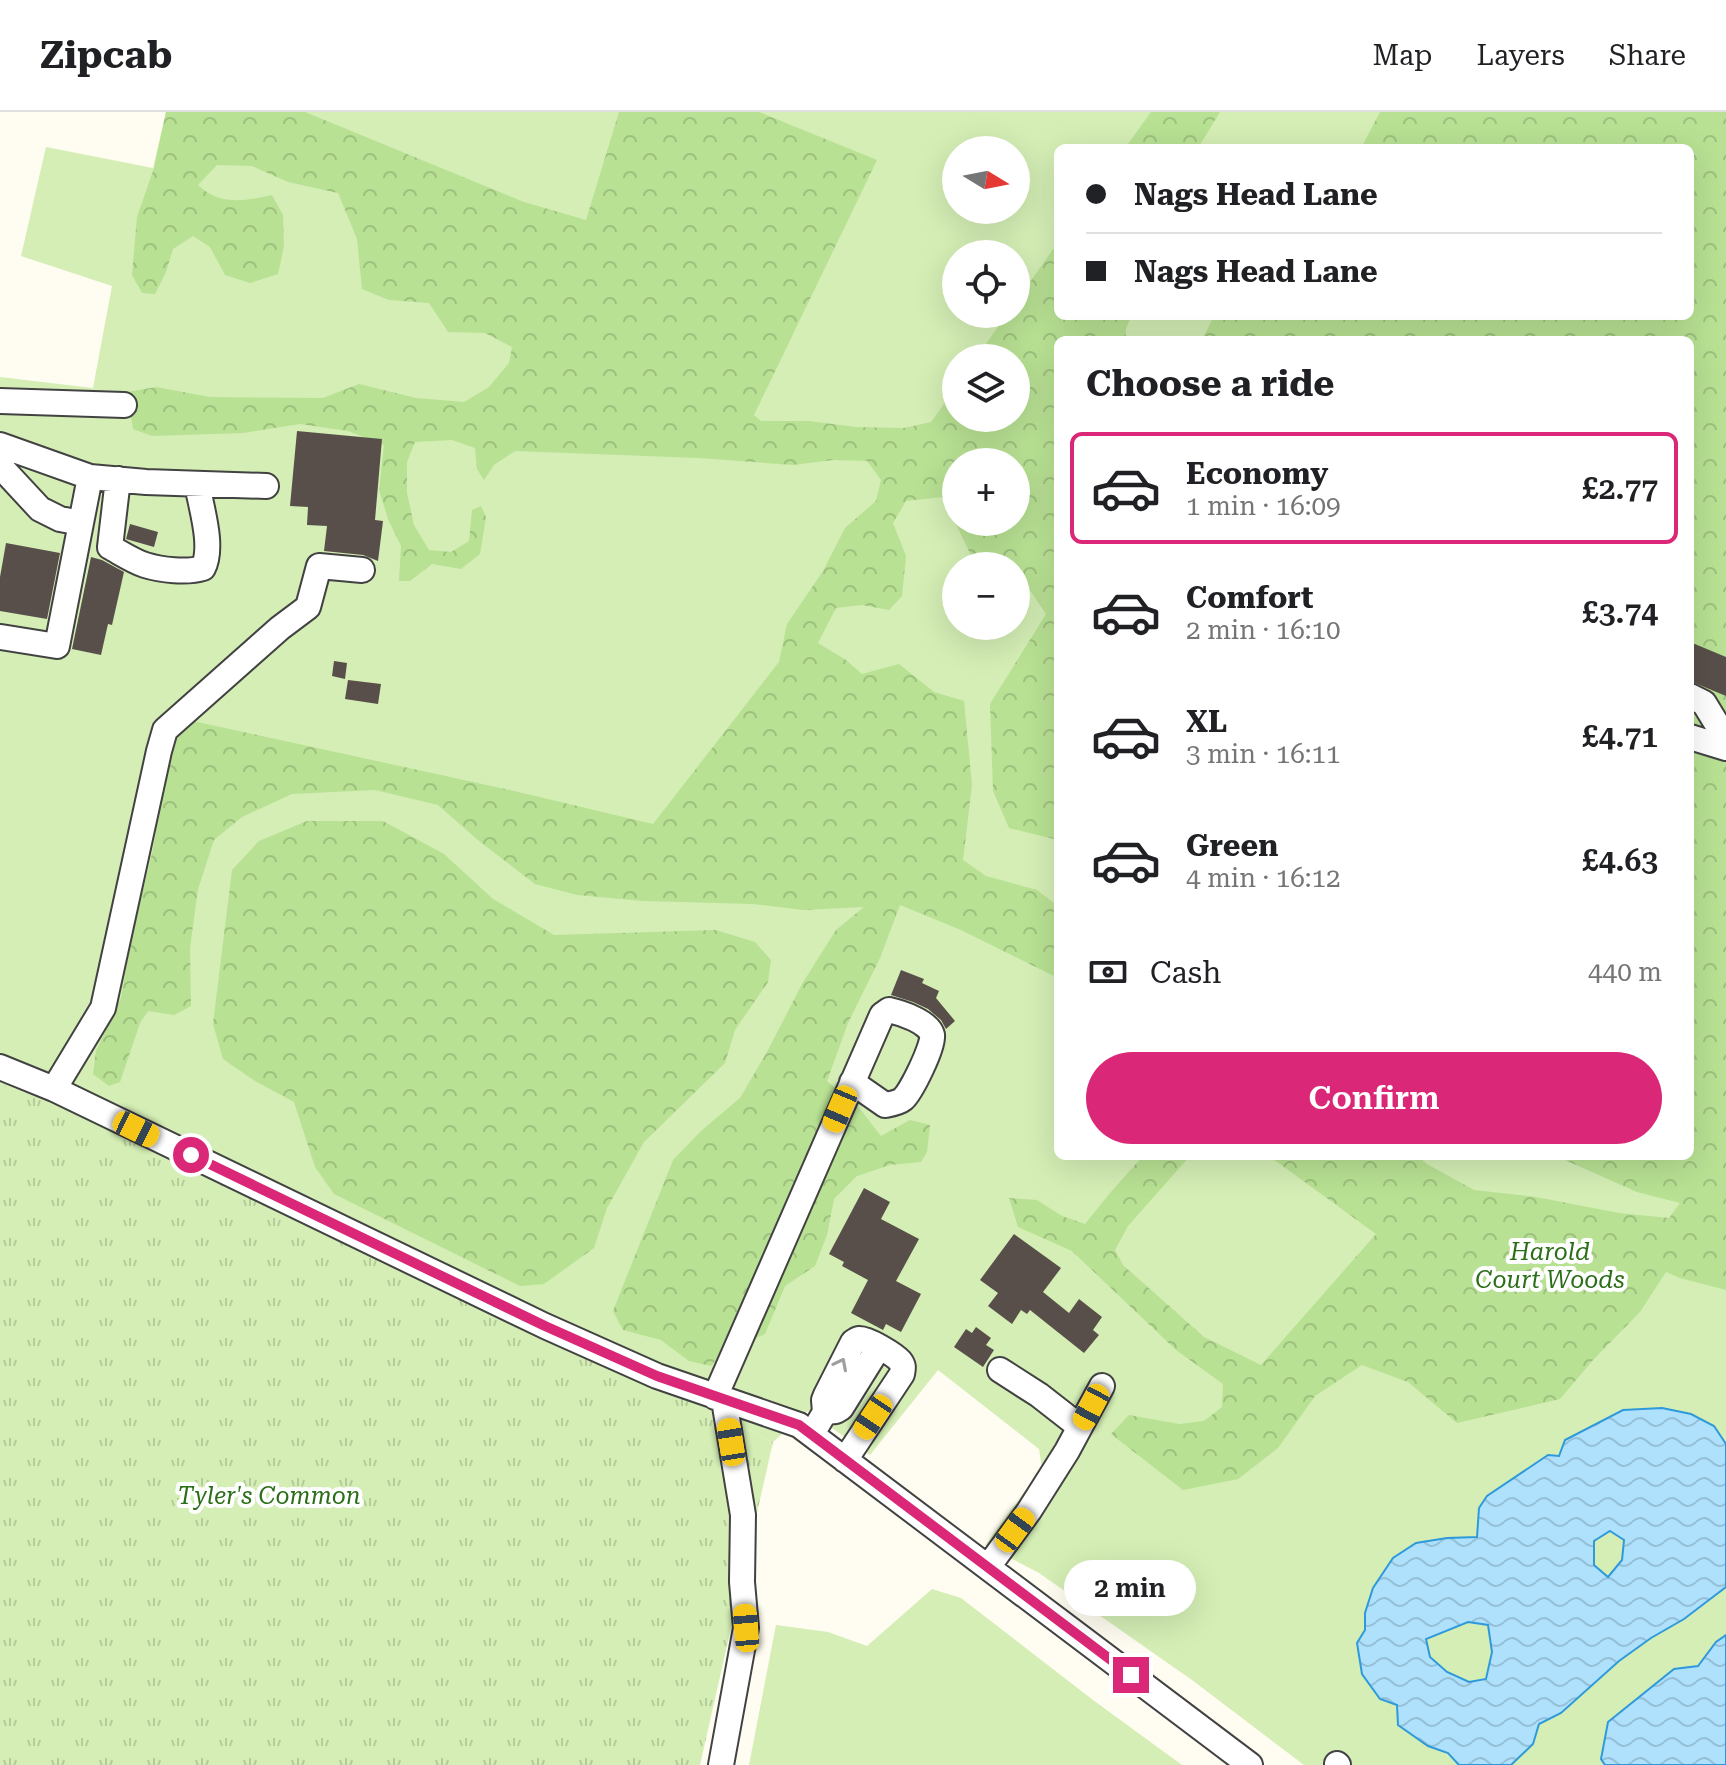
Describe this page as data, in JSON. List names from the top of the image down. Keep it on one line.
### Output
{"parks":["Harold Court Woods","Tyler's Common"],"north":"right","page":{"header":"Zipcab","nav":["Map","Layers","Share"],"map_buttons":["+","−"],"banner":["Nags Head Lane","Nags Head Lane"],"heading":"Choose a ride","list":[{"name":"Economy","note":"1 min · 16:09","value":"£2.77"},{"name":"Comfort","note":"2 min · 16:10","value":"£3.74"},{"name":"XL","note":"3 min · 16:11","value":"£4.71"},{"name":"Green","note":"4 min · 16:12","value":"£4.63"}],"pay":["Cash","440 m"],"buttons":"Confirm","bubble":"2 min"}}
